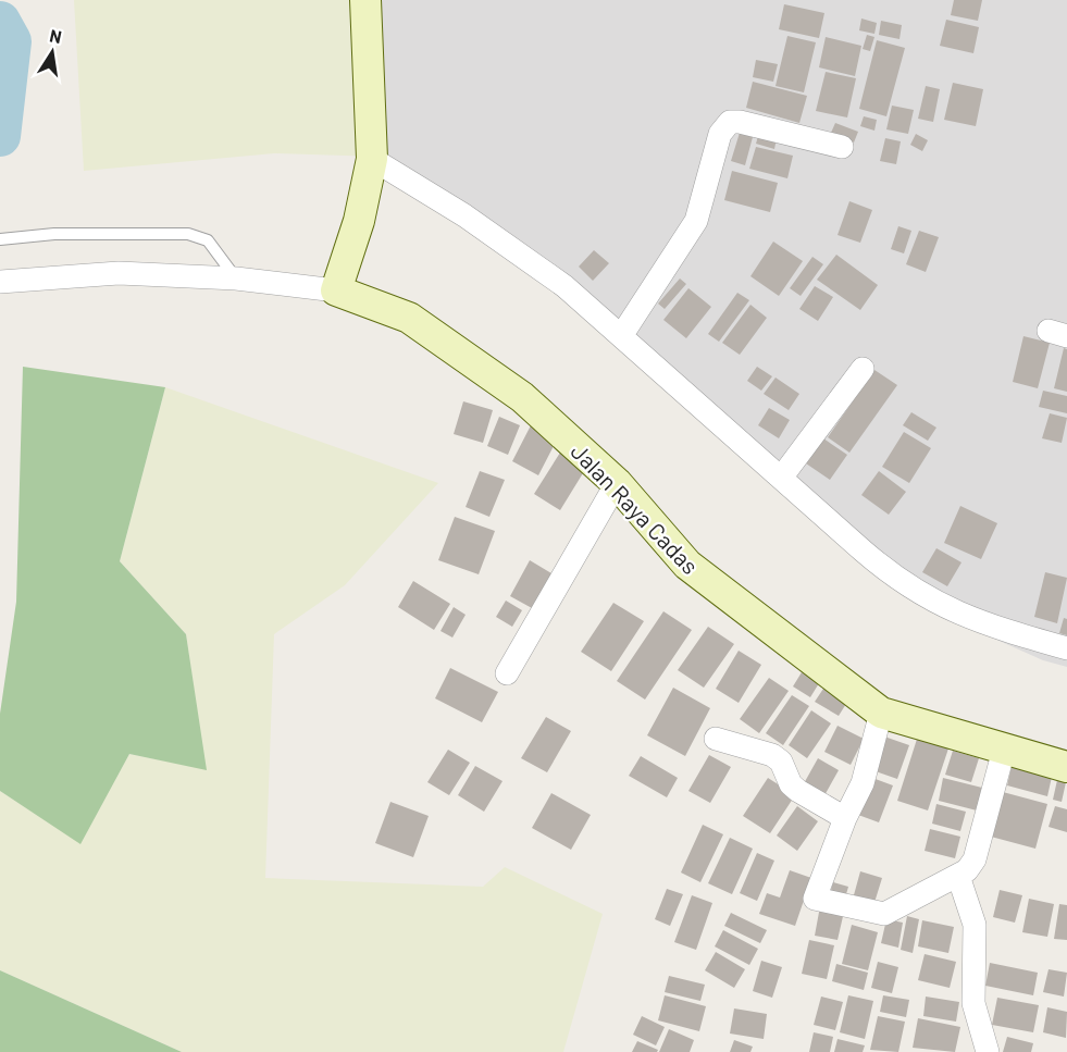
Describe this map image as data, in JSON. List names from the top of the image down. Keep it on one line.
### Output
{"streets":{"street":["Jalan Raya Cadas"]},"north":"top"}
